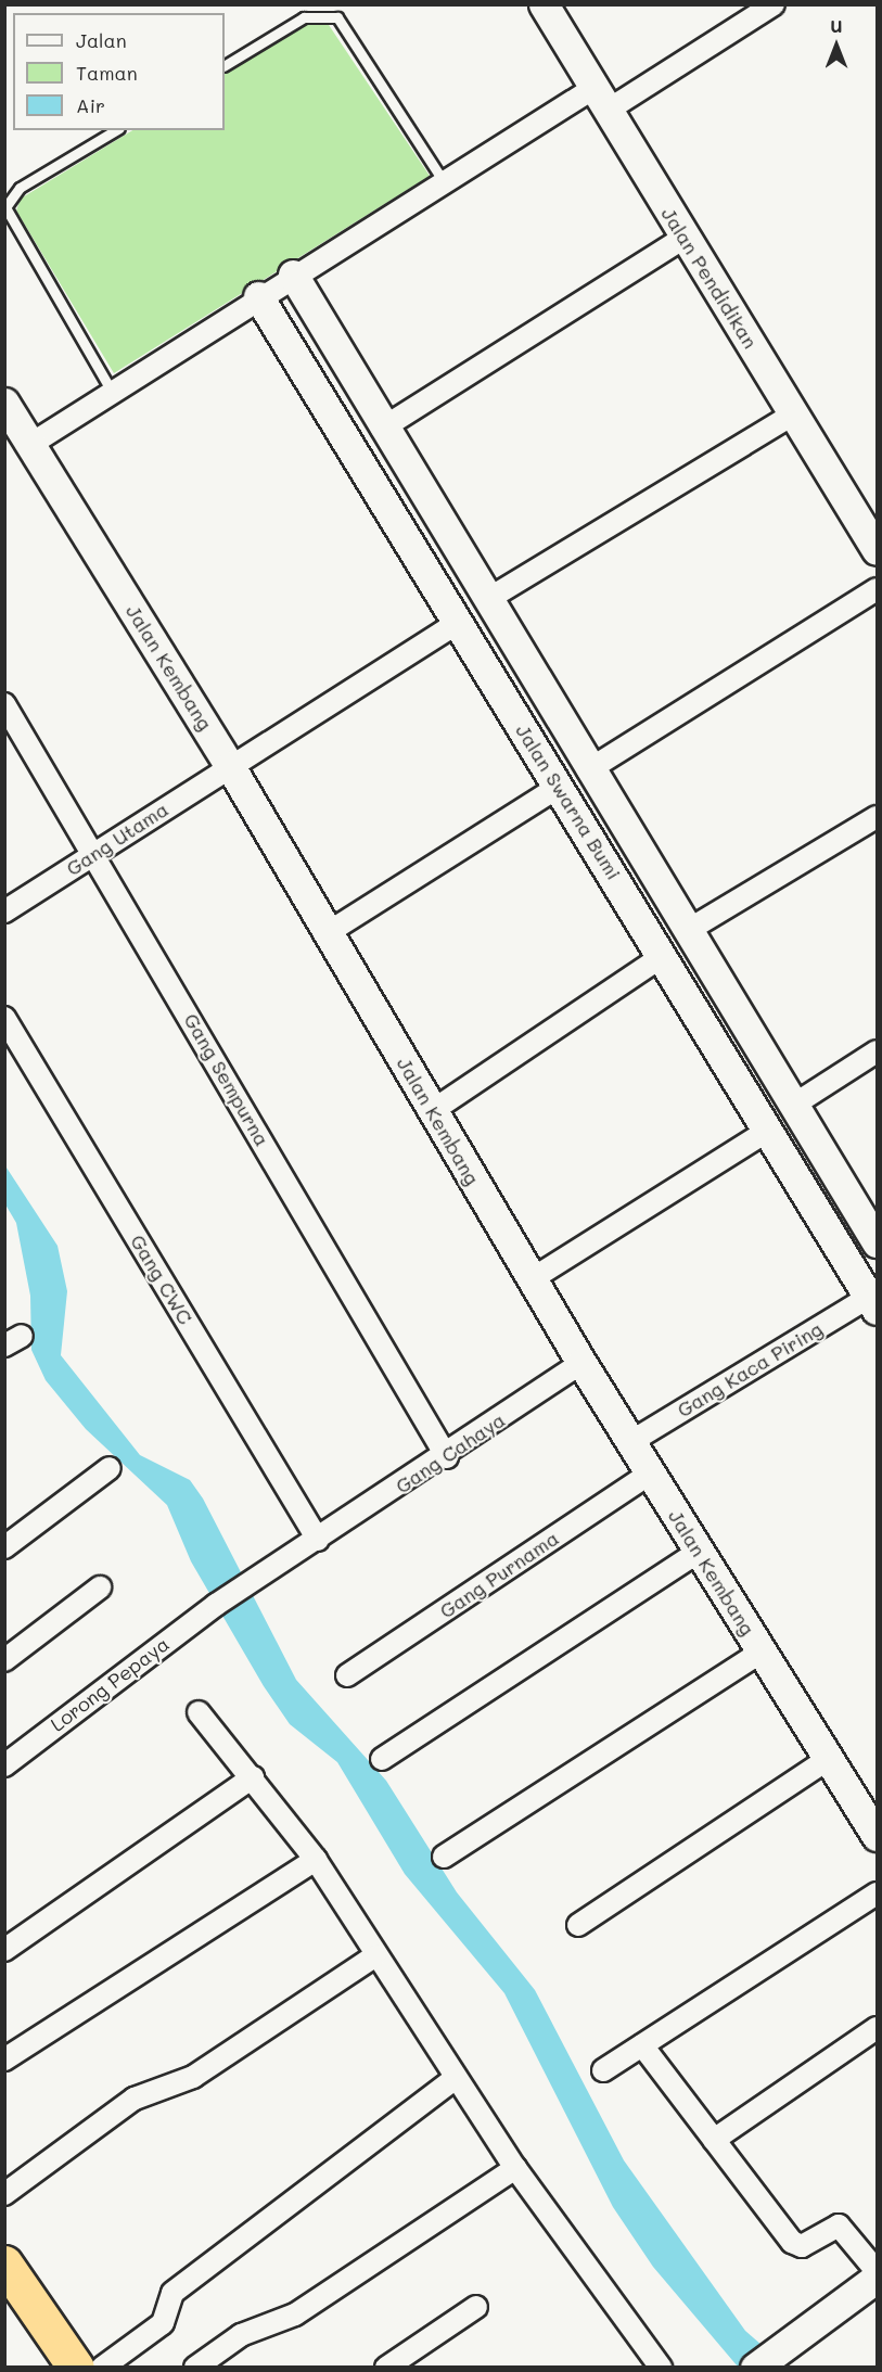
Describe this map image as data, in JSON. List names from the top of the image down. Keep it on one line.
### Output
{"streets":{"street":["Jalan Pendidikan","Jalan Kembang","Jalan Swarna Bumi","Gang Utama","Gang Sempurna","Gang CWC","Gang Kaca Piring","Gang Cahaya","Gang Purnama","Lorong Pepaya"]},"crossings":[["Jalan Kembang","Gang Utama"],["Jalan Kembang","Gang Kaca Piring"],["Jalan Kembang","Gang Cahaya"],["Jalan Kembang","Gang Purnama"],["Jalan Swarna Bumi","Gang Utama"],["Jalan Swarna Bumi","Gang Kaca Piring"],["Gang Utama","Gang Sempurna"],["Gang Sempurna","Gang Cahaya"],["Gang CWC","Gang Cahaya"],["Gang Cahaya","Lorong Pepaya"]],"legend":["Jalan","Taman","Air"],"north":"top"}
